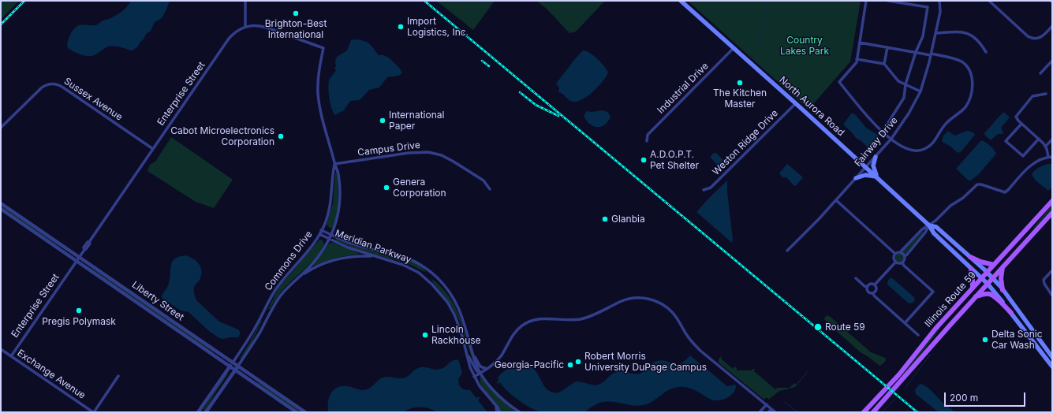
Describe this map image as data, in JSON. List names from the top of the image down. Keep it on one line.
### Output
{"streets":{"main road":["North Aurora Road","Illinois Route 59"],"street":["Industrial Drive","Enterprise Street","Sussex Avenue","Fairway Drive","Weston Ridge Drive","Campus Drive","Meridian Parkway","Commons Drive","Liberty Street","Exchange Avenue"]},"crossings":[["Industrial Drive","North Aurora Road"],["Enterprise Street","Sussex Avenue"],["Enterprise Street","Liberty Street"],["Enterprise Street","Exchange Avenue"],["North Aurora Road","Fairway Drive"],["North Aurora Road","Weston Ridge Drive"],["North Aurora Road","Illinois Route 59"],["Campus Drive","Commons Drive"],["Meridian Parkway","Commons Drive"],["Commons Drive","Liberty Street"]],"parks":["Country Lakes Park"],"places":["Brighton-Best International","Import Logistics, Inc.","The Kitchen Master","International Paper","Cabot Microelectronics Corporation","A.D.O.P.T. Pet Shelter","Genera Corporation","Glanbia","Pregis Polymask","Route 59","Lincoln Rackhouse","Delta Sonic Car Wash","Robert Morris University DuPage Campus","Georgia-Pacific"],"scale_bar":"200 m"}
